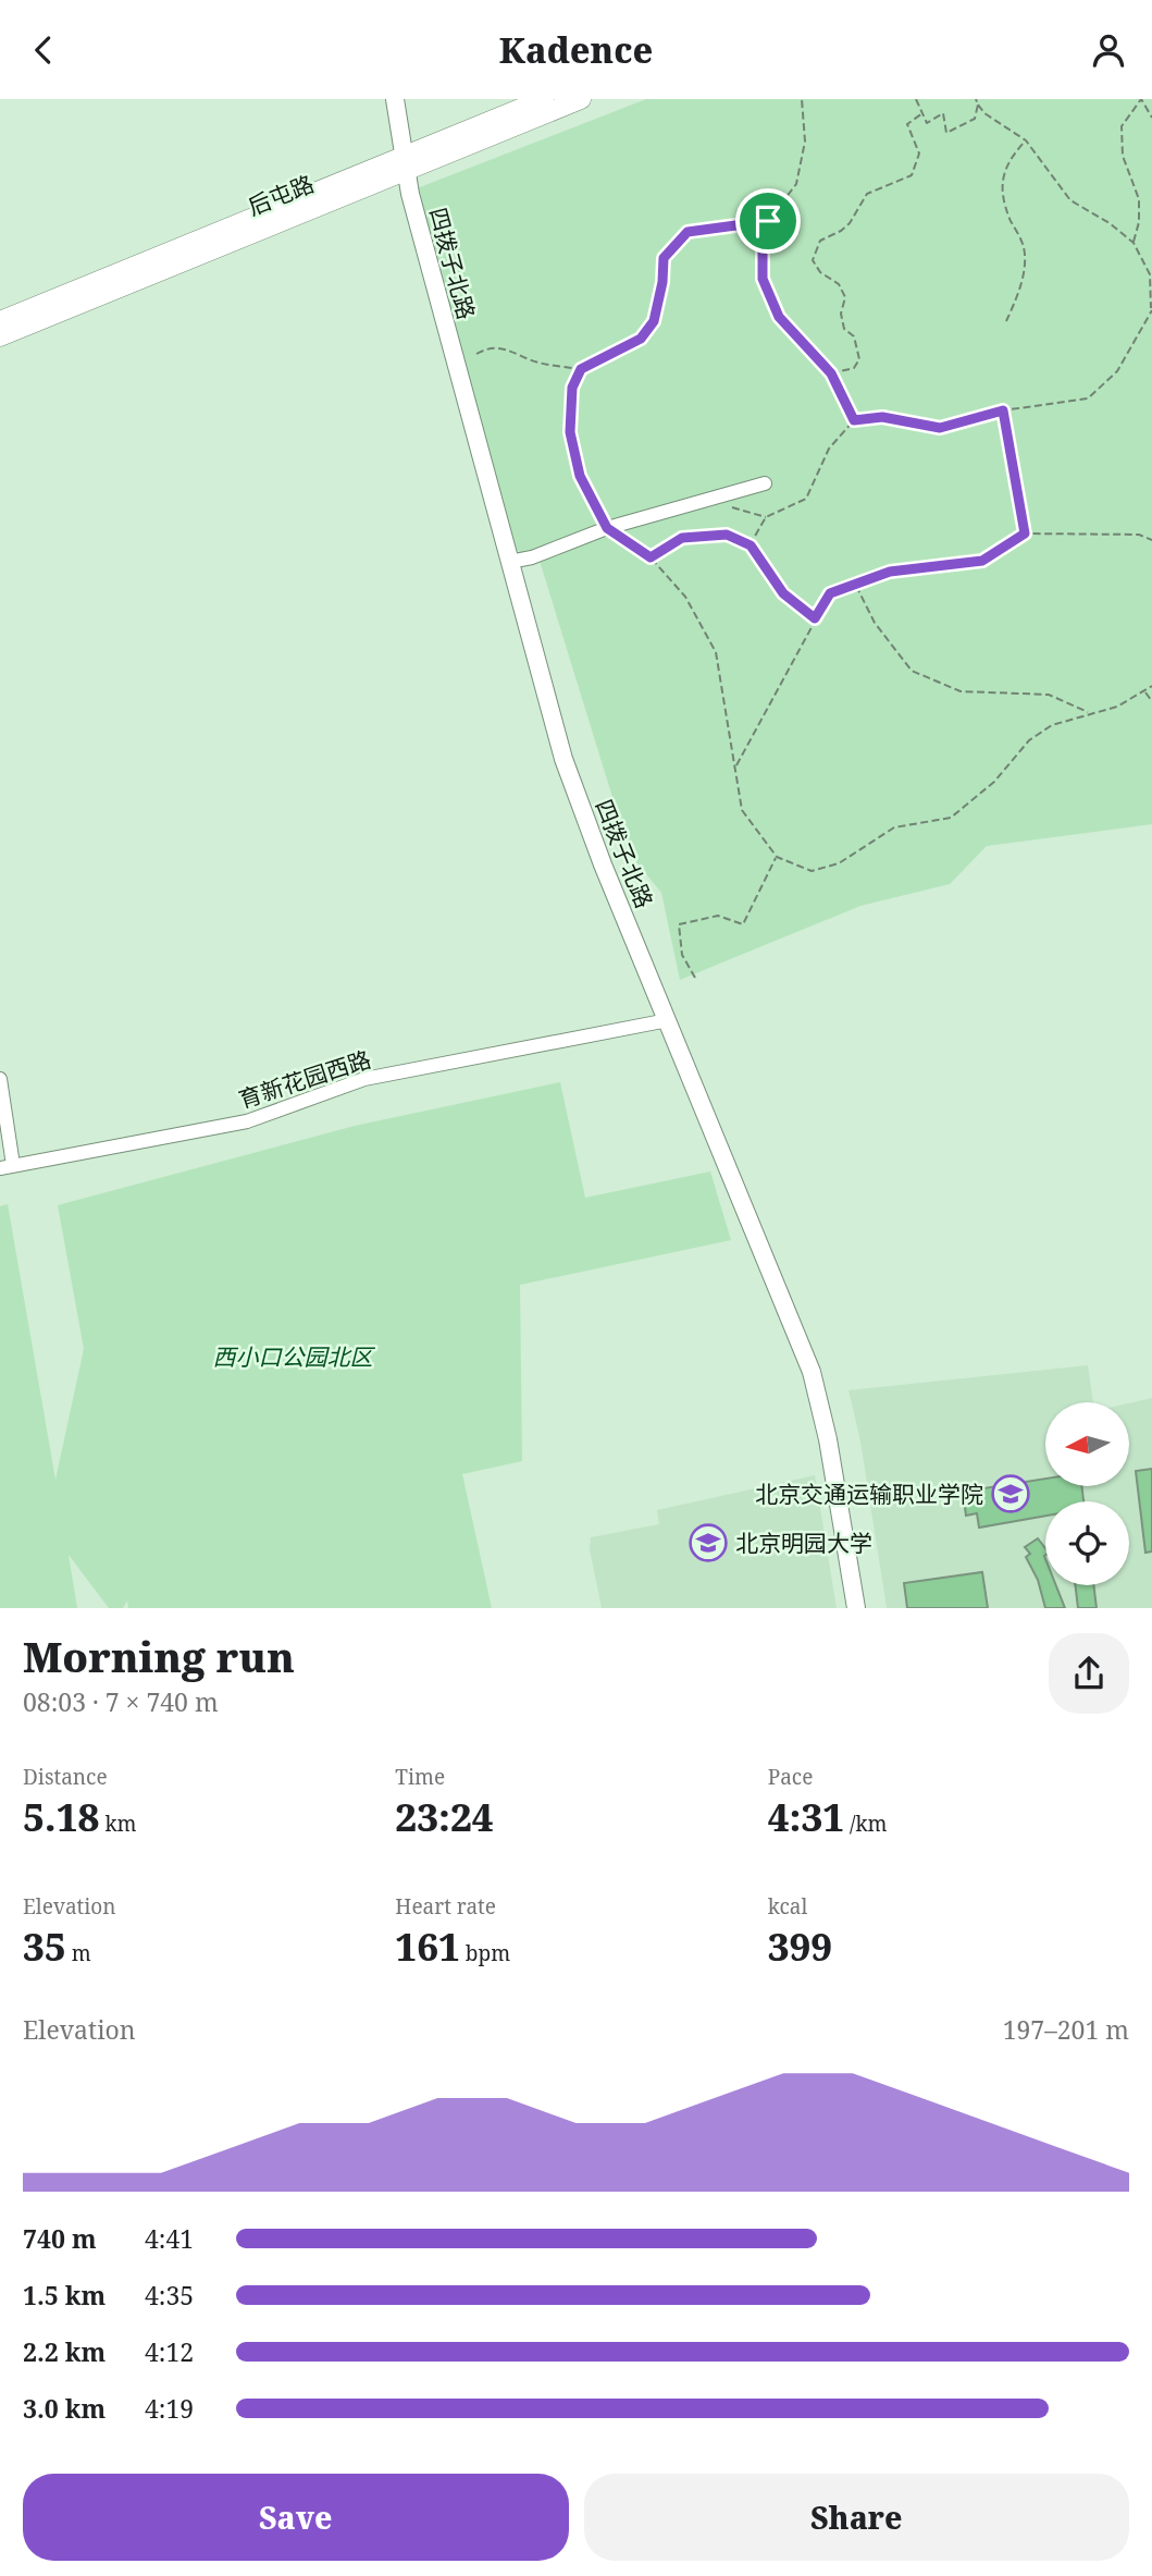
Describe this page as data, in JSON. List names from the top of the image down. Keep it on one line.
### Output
{"streets":{"main road":["后屯路"],"street":["四拨子北路","育新花园西路"]},"crossings":[["后屯路","四拨子北路"],["四拨子北路","育新花园西路"]],"parks":["西小口公园北区"],"places":{"school or university":["北京交通运输职业学院","北京明园大学"]},"north":"left","page":{"header":"Kadence","heading":["Morning run","08:03 · 7 × 740 m"],"stats":[["Distance","5.18 km"],["Time","23:24"],["Pace","4:31 /km"],["Elevation","35 m"],["Heart rate","161 bpm"],["kcal","399"]],"chart":["Elevation","197–201 m"],"list":[{"name":"740 m","note":"4:41"},{"name":"1.5 km","note":"4:35"},{"name":"2.2 km","note":"4:12"},{"name":"3.0 km","note":"4:19"}],"buttons":["Save","Share"]}}
